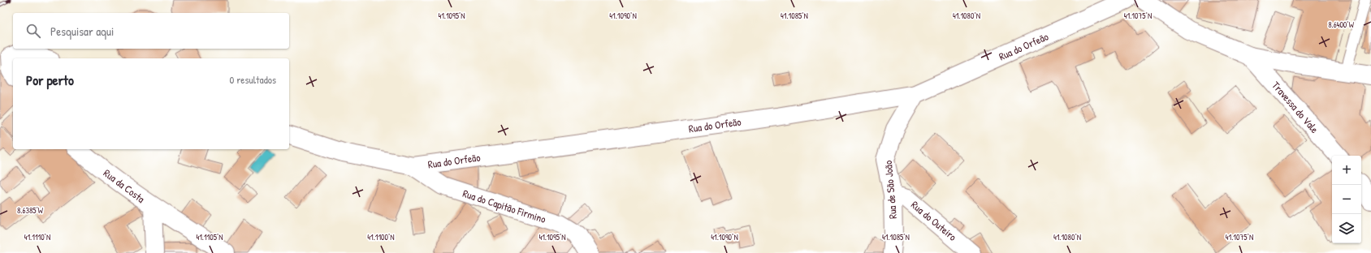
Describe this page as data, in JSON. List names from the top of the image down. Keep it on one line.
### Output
{"streets":{"street":["Rua do Orfeão","Travessa do Vale","Rua da Costa","Rua de São João","Rua do Capitão Firmino","Rua do Outeiro"]},"crossings":[["Rua do Orfeão","Rua de São João"],["Rua do Orfeão","Rua do Capitão Firmino"],["Rua de São João","Rua do Outeiro"]],"page":{"search":"Pesquisar aqui","heading":["Por perto","0 resultados"],"map_buttons":["+","−"]},"coordinates":["41.1095°N","41.1090°N","41.1085°N","41.1080°N","41.1075°N","8.6400°W","8.6385°W","41.1110°N","41.1105°N","41.1100°N"]}
